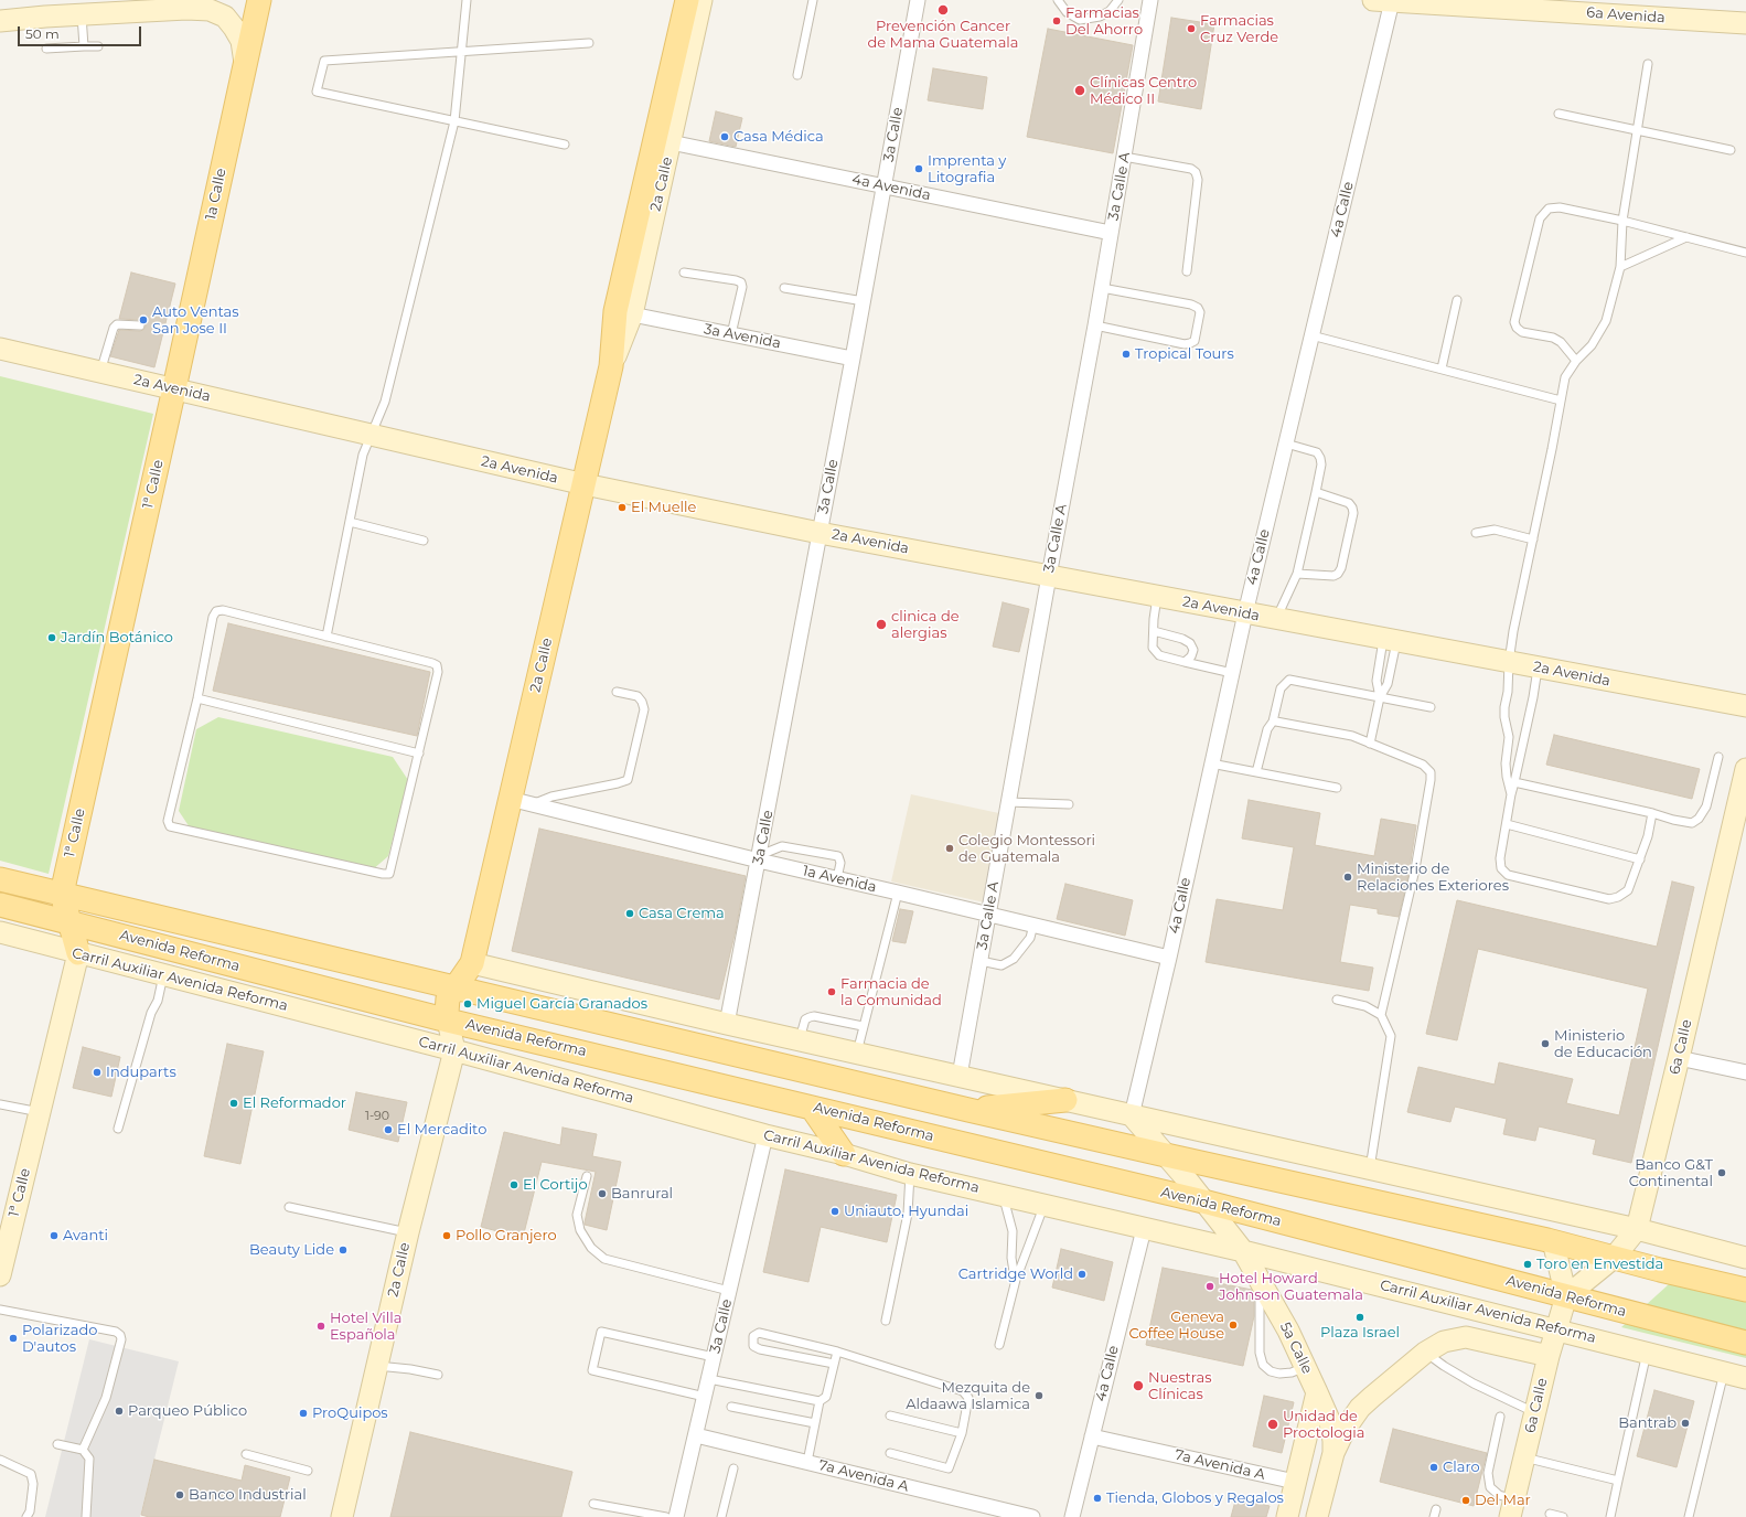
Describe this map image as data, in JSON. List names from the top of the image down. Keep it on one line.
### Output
{"streets":{"main road":["2a Calle","1a Calle","1ª Calle","Avenida Reforma"],"street":["6a Avenida","3a Calle","3a Calle A","4a Avenida","4a Calle","3a Avenida","2a Avenida","1a Avenida","Carril Auxiliar Avenida Reforma","6a Calle","5a Calle","7a Avenida A"]},"crossings":[["6a Avenida","4a Calle"],["3a Calle","4a Avenida"],["3a Calle","3a Avenida"],["3a Calle","2a Avenida"],["3a Calle","1a Avenida"],["3a Calle","Carril Auxiliar Avenida Reforma"],["3a Calle","7a Avenida A"],["2a Calle","4a Avenida"],["2a Calle","3a Avenida"],["2a Calle","2a Avenida"],["2a Calle","1a Avenida"],["2a Calle","Avenida Reforma"],["2a Calle","Carril Auxiliar Avenida Reforma"],["3a Calle A","4a Avenida"],["3a Calle A","2a Avenida"],["3a Calle A","1a Avenida"],["1a Calle","2a Avenida"],["1a Calle","1ª Calle"],["4a Calle","2a Avenida"],["4a Calle","1a Avenida"],["4a Calle","Carril Auxiliar Avenida Reforma"],["4a Calle","5a Calle"],["4a Calle","7a Avenida A"],["2a Avenida","1ª Calle"],["1ª Calle","Avenida Reforma"],["1ª Calle","Carril Auxiliar Avenida Reforma"],["Avenida Reforma","6a Calle"],["Avenida Reforma","5a Calle"],["Carril Auxiliar Avenida Reforma","6a Calle"],["Carril Auxiliar Avenida Reforma","5a Calle"],["6a Calle","5a Calle"],["5a Calle","7a Avenida A"]],"places":["Prevención Cancer de Mama Guatemala","Farmacias Del Ahorro","Farmacias Cruz Verde","Clínicas Centro Médico II","Casa Médica","Imprenta y Litografia","Auto Ventas San Jose II","Tropical Tours","El Muelle","clinica de alergias","Jardín Botánico","Colegio Montessori de Guatemala","Ministerio de Relaciones Exteriores","Casa Crema","Farmacia de la Comunidad","Miguel García Granados","Ministerio de Educación","Induparts","El Reformador","El Mercadito","Banco G&T Continental","El Cortijo","Banrural","Uniauto, Hyundai","Avanti","Pollo Granjero","Beauty Lide","Toro en Envestida","Cartridge World","Hotel Howard Johnson Guatemala","Plaza Israel","Geneva Coffee House","Hotel Villa Española","Polarizado D'autos","Nuestras Clínicas","Mezquita de Aldaawa Islamica","Parqueo Público","ProQuipos","Bantrab","Unidad de Proctologia","Claro","Banco Industrial","Tienda, Globos y Regalos","Del Mar"],"house_numbers":["1-90"],"scale_bar":"50 m"}
